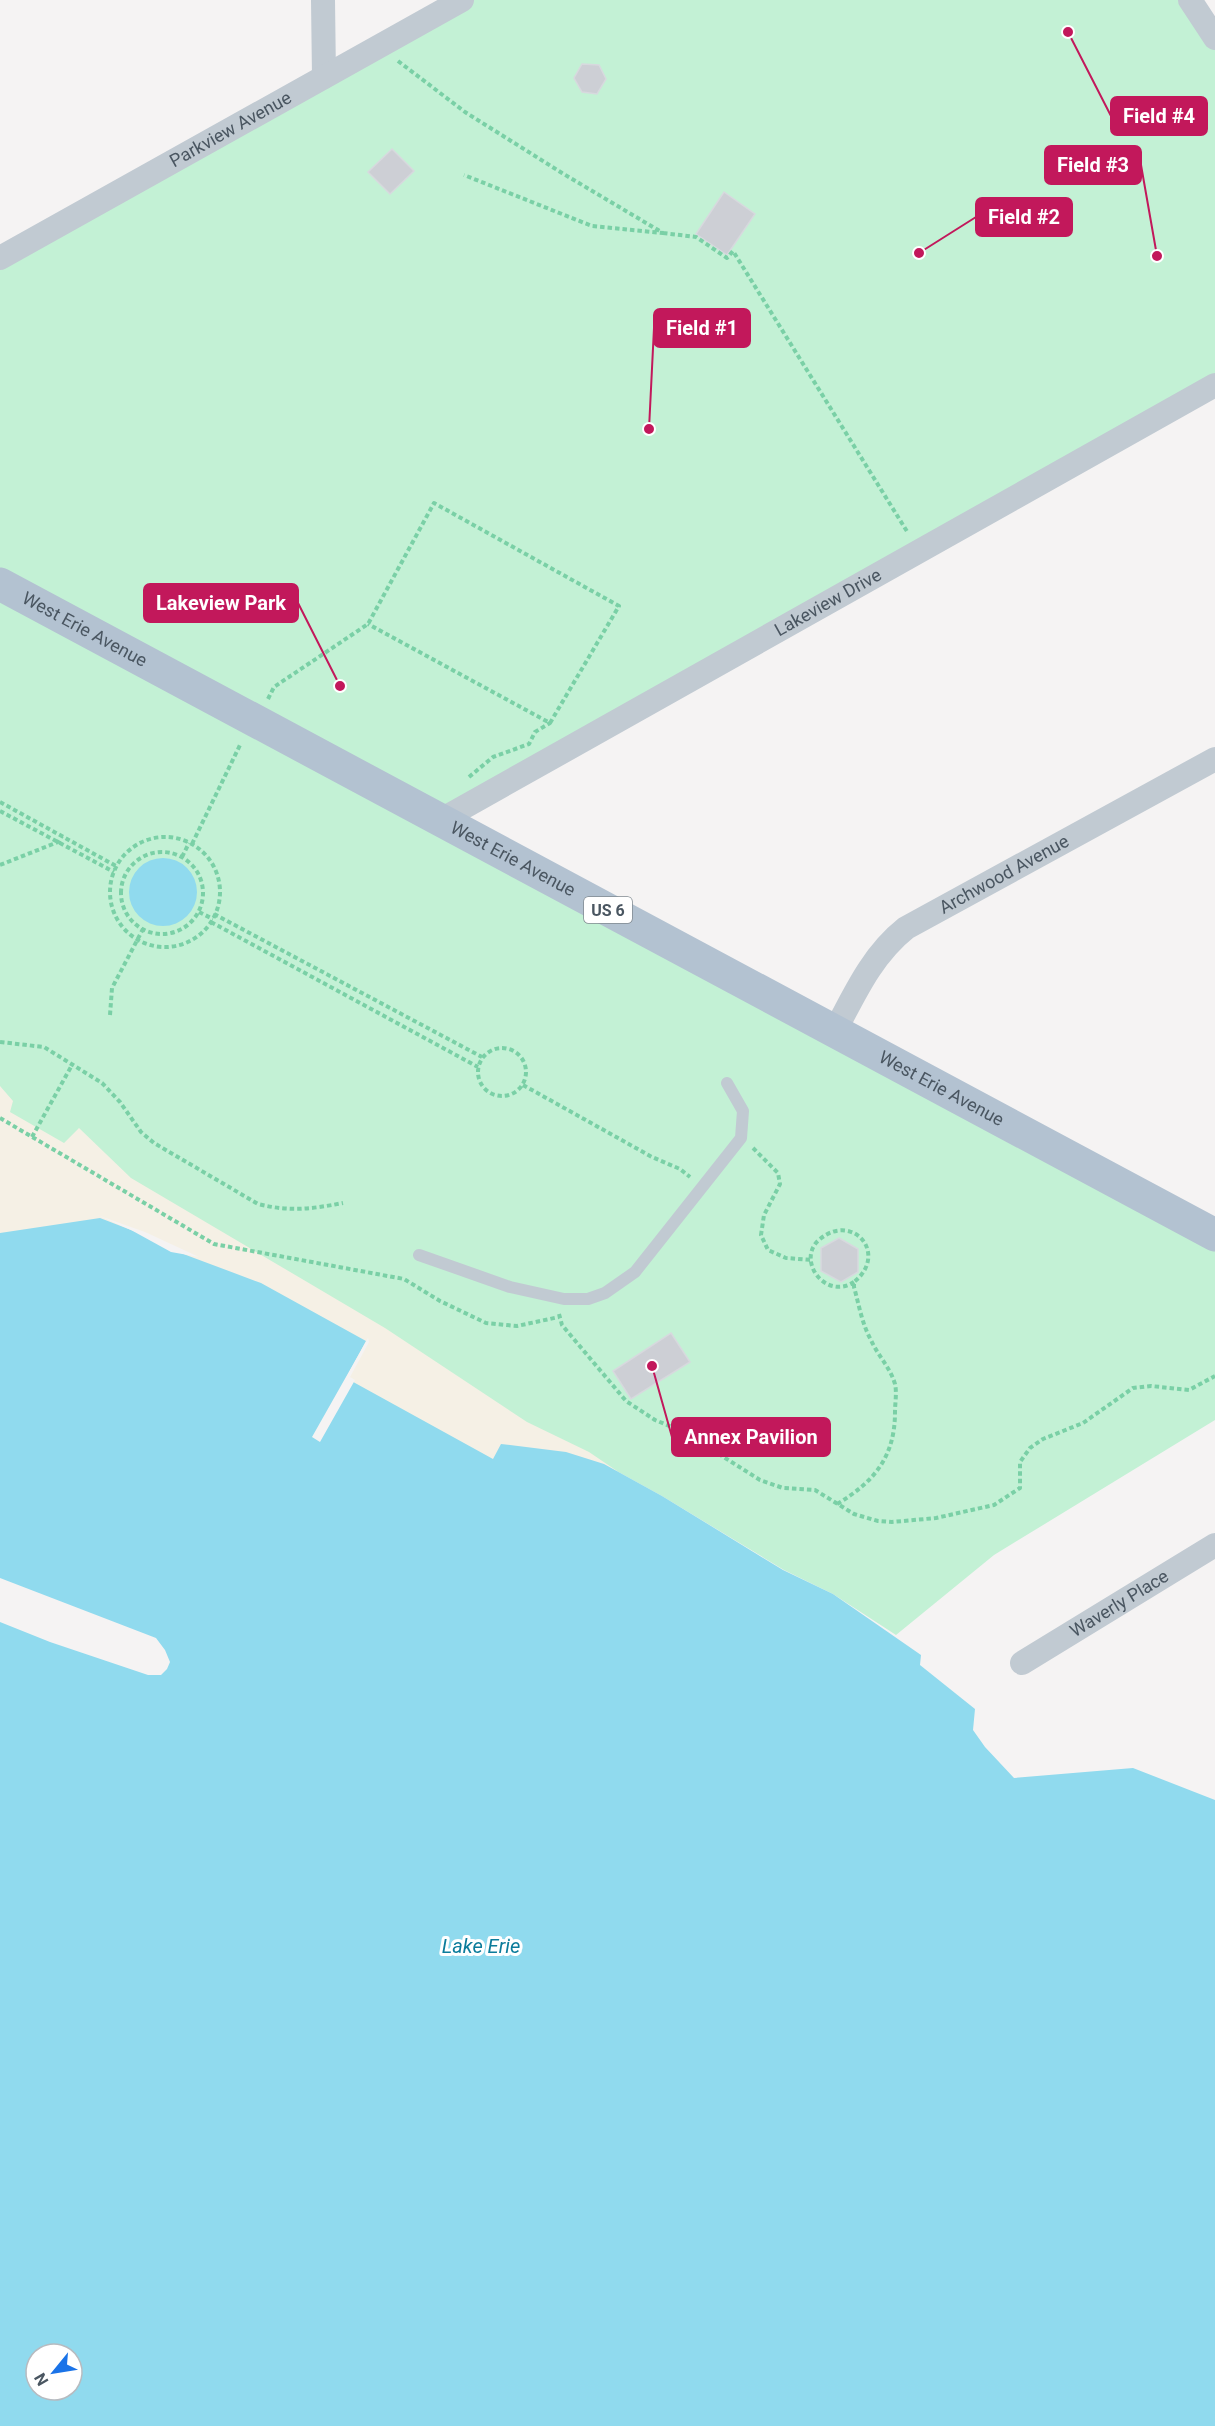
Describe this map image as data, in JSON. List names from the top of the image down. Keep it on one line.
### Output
{"streets":{"main road":["West Erie Avenue","US 6"],"street":["Parkview Avenue","Lakeview Drive","Archwood Avenue","Waverly Place"]},"crossings":[["Lakeview Drive","West Erie Avenue"],["West Erie Avenue","Archwood Avenue"]],"water":["Lake Erie"],"places":["Field #4","Field #2","Field #3","Field #1","Lakeview Park","Annex Pavilion"],"north":"bottom left"}
